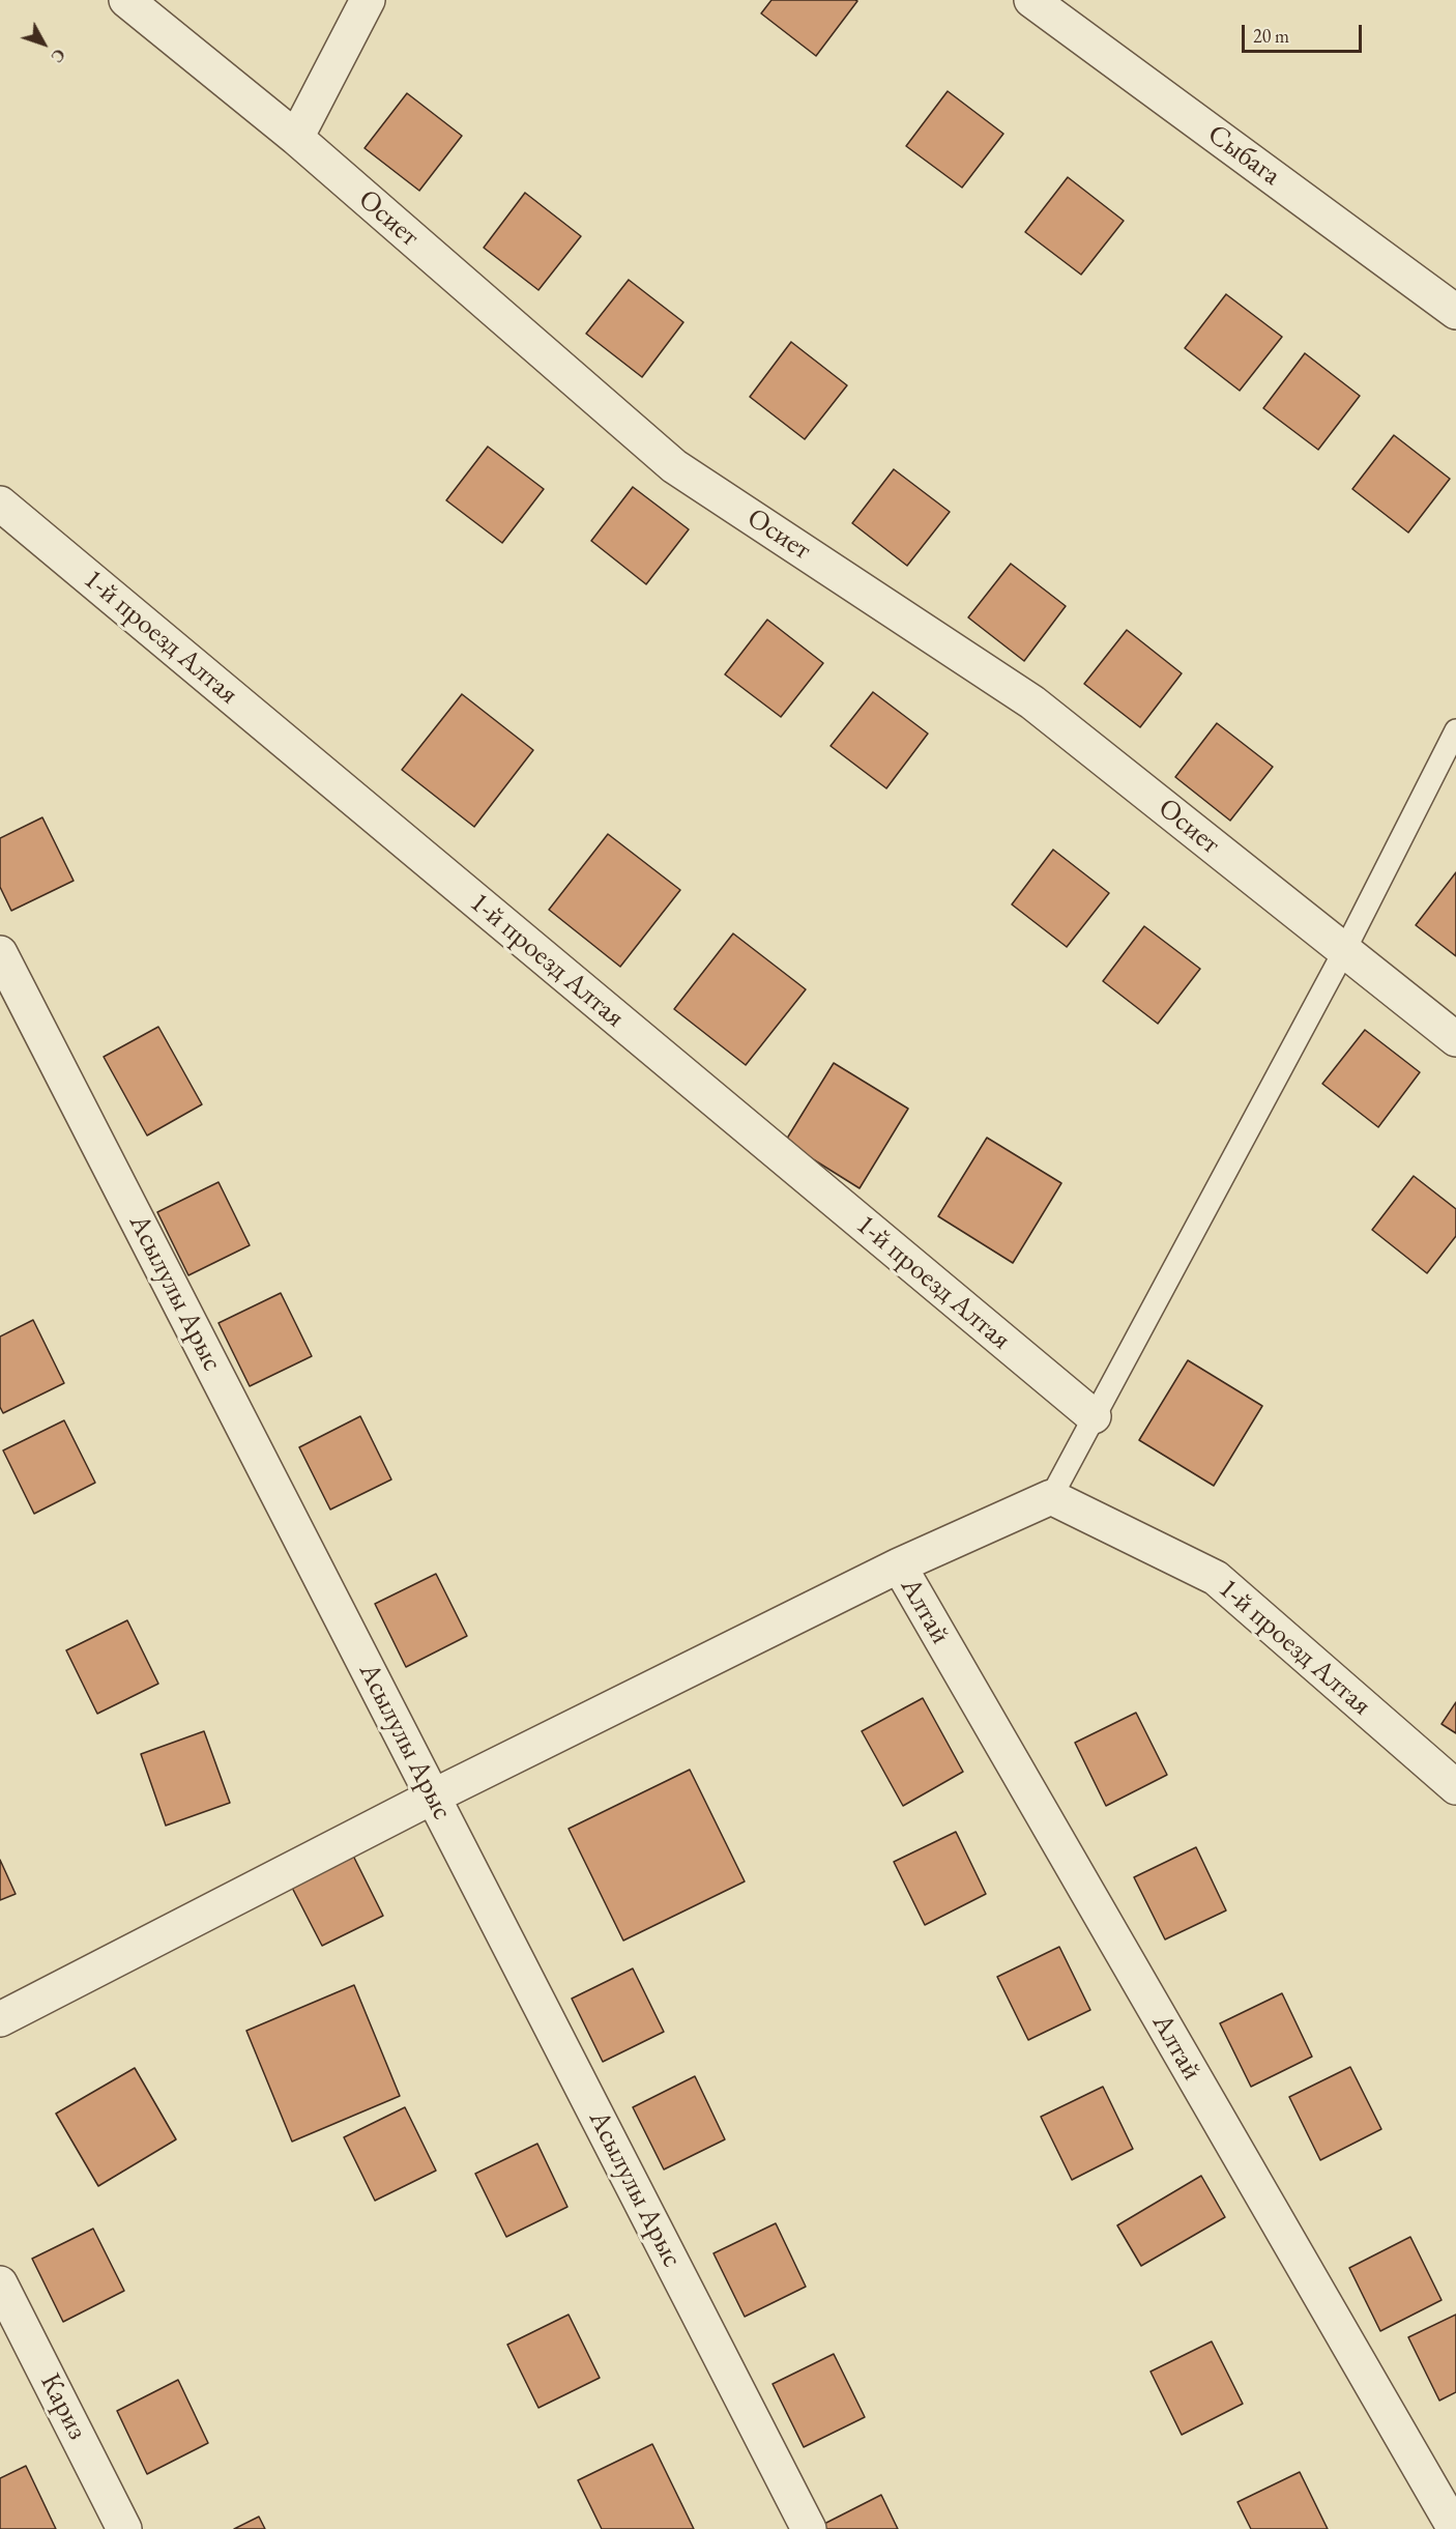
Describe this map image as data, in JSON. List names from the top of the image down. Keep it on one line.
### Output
{"streets":{"street":["Сыбага","Осиет","1-й проезд Алтая","Асылулы Арыс","Алтай","Кариз"]},"scale_bar":"20 m","north":"bottom right"}
